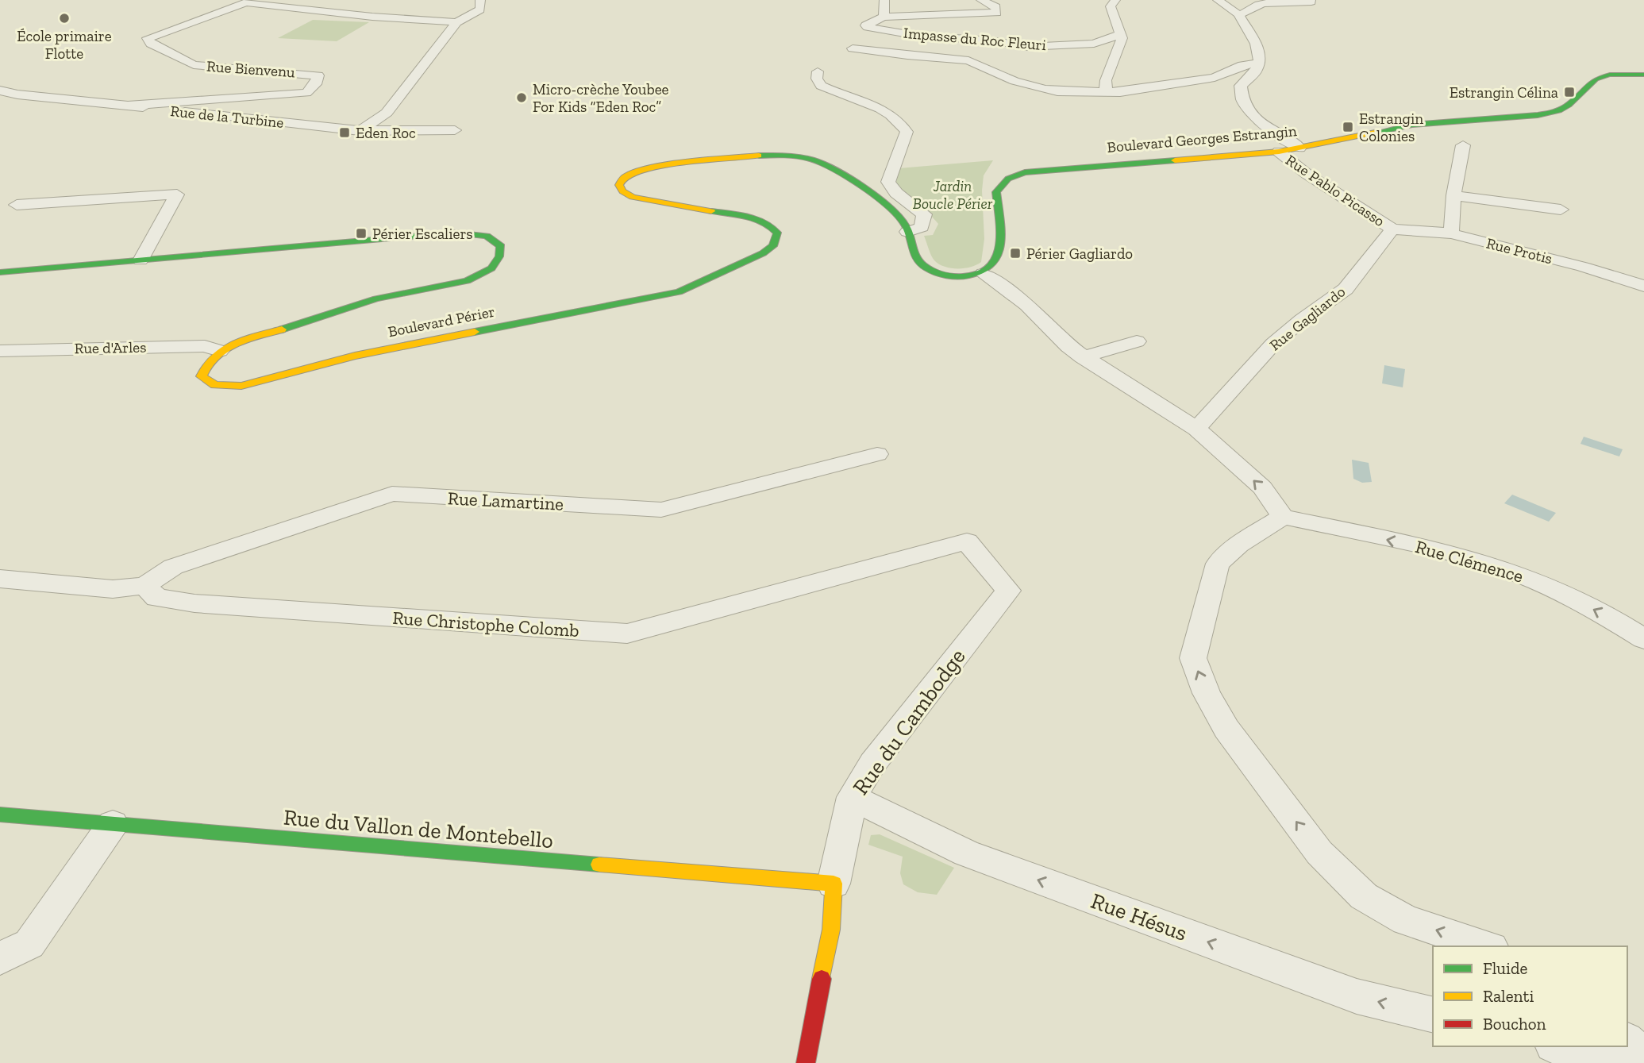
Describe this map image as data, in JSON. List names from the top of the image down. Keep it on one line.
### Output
{"streets":{"street":["Impasse du Roc Fleuri","Rue Bienvenu","Rue de la Turbine","Boulevard Georges Estrangin","Rue Pablo Picasso","Rue Protis","Rue Gagliardo","Boulevard Périer","Rue d'Arles","Rue Lamartine","Rue Clémence","Rue Christophe Colomb","Rue du Cambodge","Rue du Vallon de Montebello","Rue Hésus"]},"crossings":[["Rue Bienvenu","Rue de la Turbine"],["Boulevard Georges Estrangin","Rue Pablo Picasso"],["Boulevard Georges Estrangin","Boulevard Périer"],["Rue Pablo Picasso","Rue Protis"],["Rue Pablo Picasso","Rue Gagliardo"],["Rue Protis","Rue Gagliardo"],["Boulevard Périer","Rue d'Arles"],["Rue Lamartine","Rue Christophe Colomb"],["Rue Christophe Colomb","Rue du Cambodge"],["Rue du Cambodge","Rue du Vallon de Montebello"],["Rue du Cambodge","Rue Hésus"]],"one_way":["Rue Clémence","Rue Hésus"],"parks":["Jardin Boucle Périer"],"places":{"other":["École primaire Flotte","Micro-crèche Youbee For Kids “Eden Roc”"],"transit":["Estrangin Célina","Estrangin Colonies","Eden Roc","Périer Escaliers","Périer Gagliardo"]},"legend":["Fluide","Ralenti","Bouchon"]}
